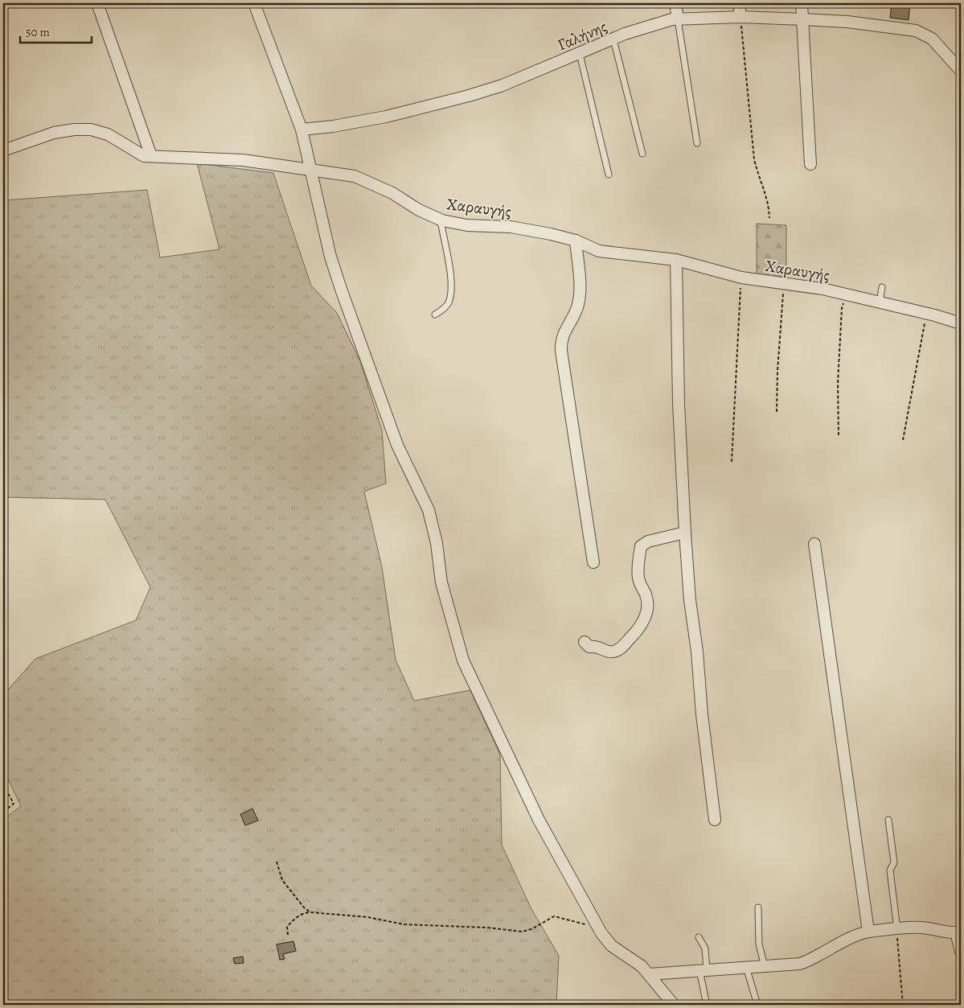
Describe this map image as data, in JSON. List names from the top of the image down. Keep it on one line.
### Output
{"streets":{"street":["Γαλήνης","Χαραυγής"]},"scale_bar":"50 m"}
